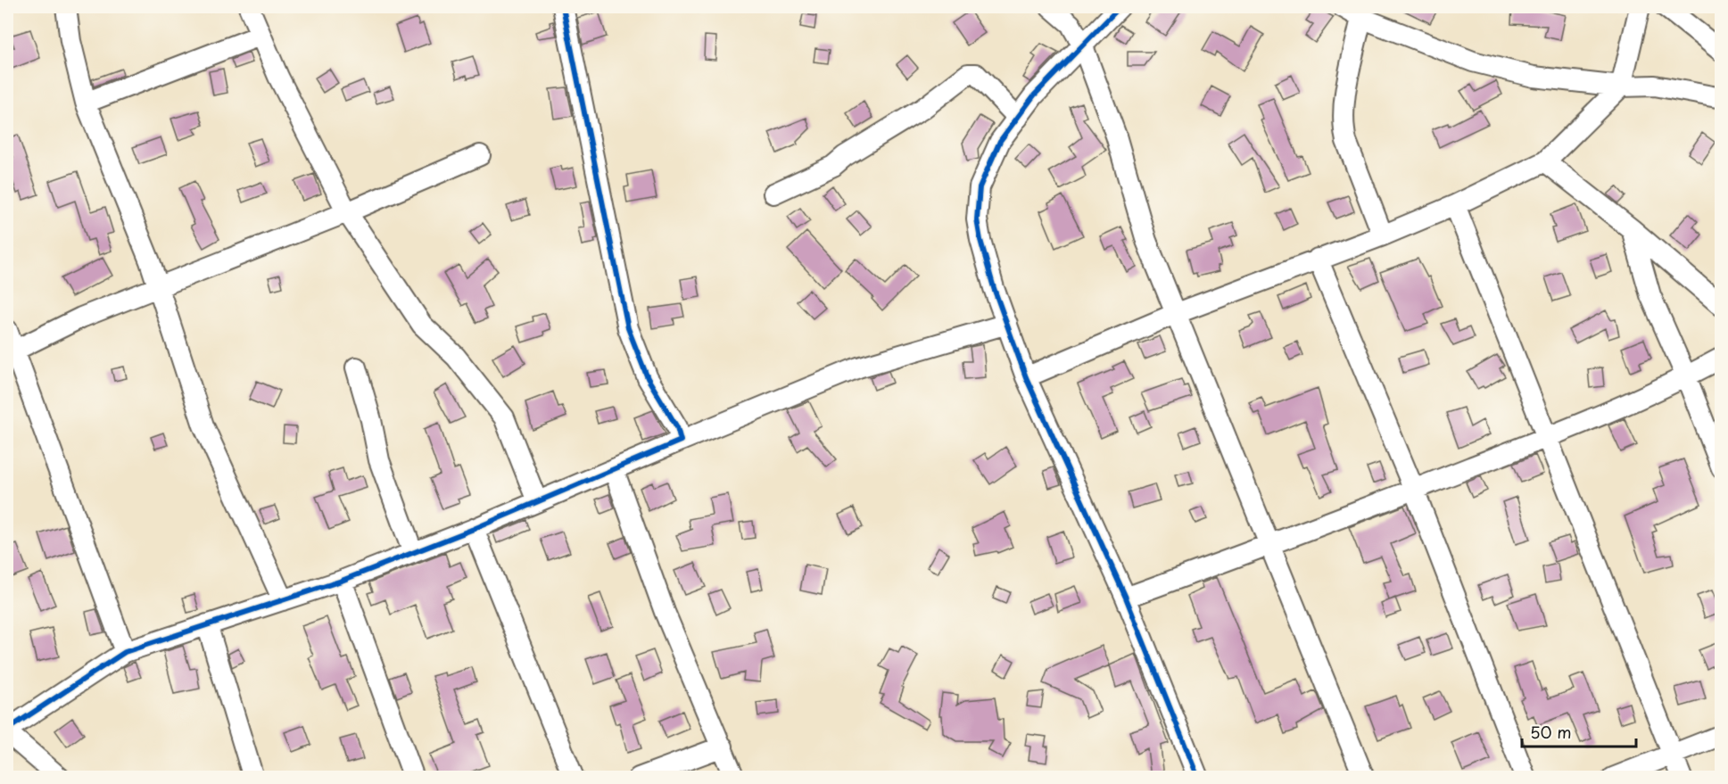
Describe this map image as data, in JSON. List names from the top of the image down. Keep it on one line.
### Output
{"scale_bar":"50 m"}
